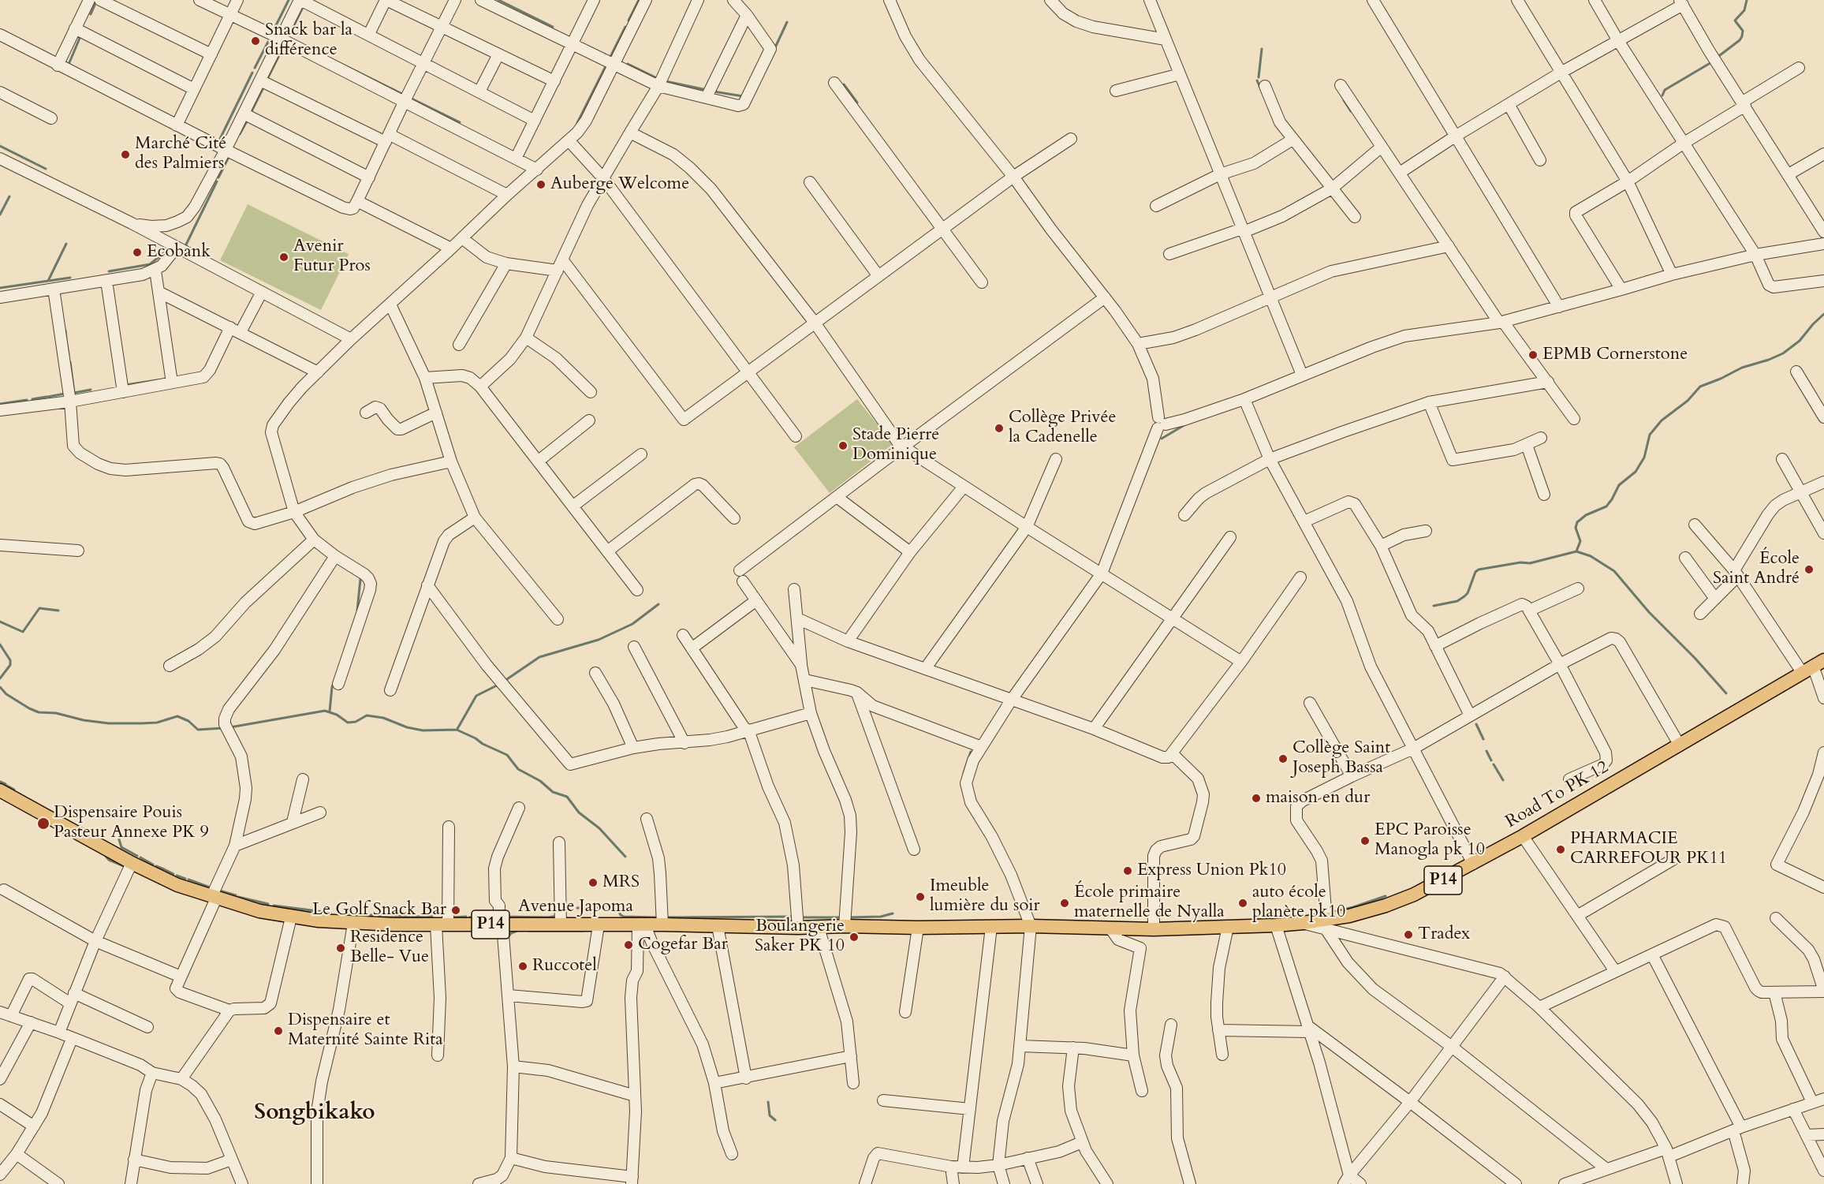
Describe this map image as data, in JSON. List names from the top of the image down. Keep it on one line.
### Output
{"streets":{"main road":["Road To PK 12","P14","Avenue Japoma"]},"crossings":[["Road To PK 12","Avenue Japoma"]],"districts":["Songbikako"],"places":["Snack bar la différence","Marché Cité des Palmiers","Auberge Welcome","Ecobank","Avenir Futur Pros","EPMB Cornerstone","Collège Privée la Cadenelle","Stade Pierre Dominique","École Saint André","Collège Saint Joseph Bassa","maison en dur","Dispensaire Pouis Pasteur Annexe PK 9","EPC Paroisse Manogla pk 10","PHARMACIE CARREFOUR PK11","Express Union Pk10","MRS","Imeuble lumière du soir","École primaire maternelle de Nyalla","auto école planète pk10","Le Golf Snack Bar","Tradex","Boulangerie Saker PK 10","Cogefar Bar","Residence Belle- Vue","Ruccotel","Dispensaire et Maternité Sainte Rita"]}
